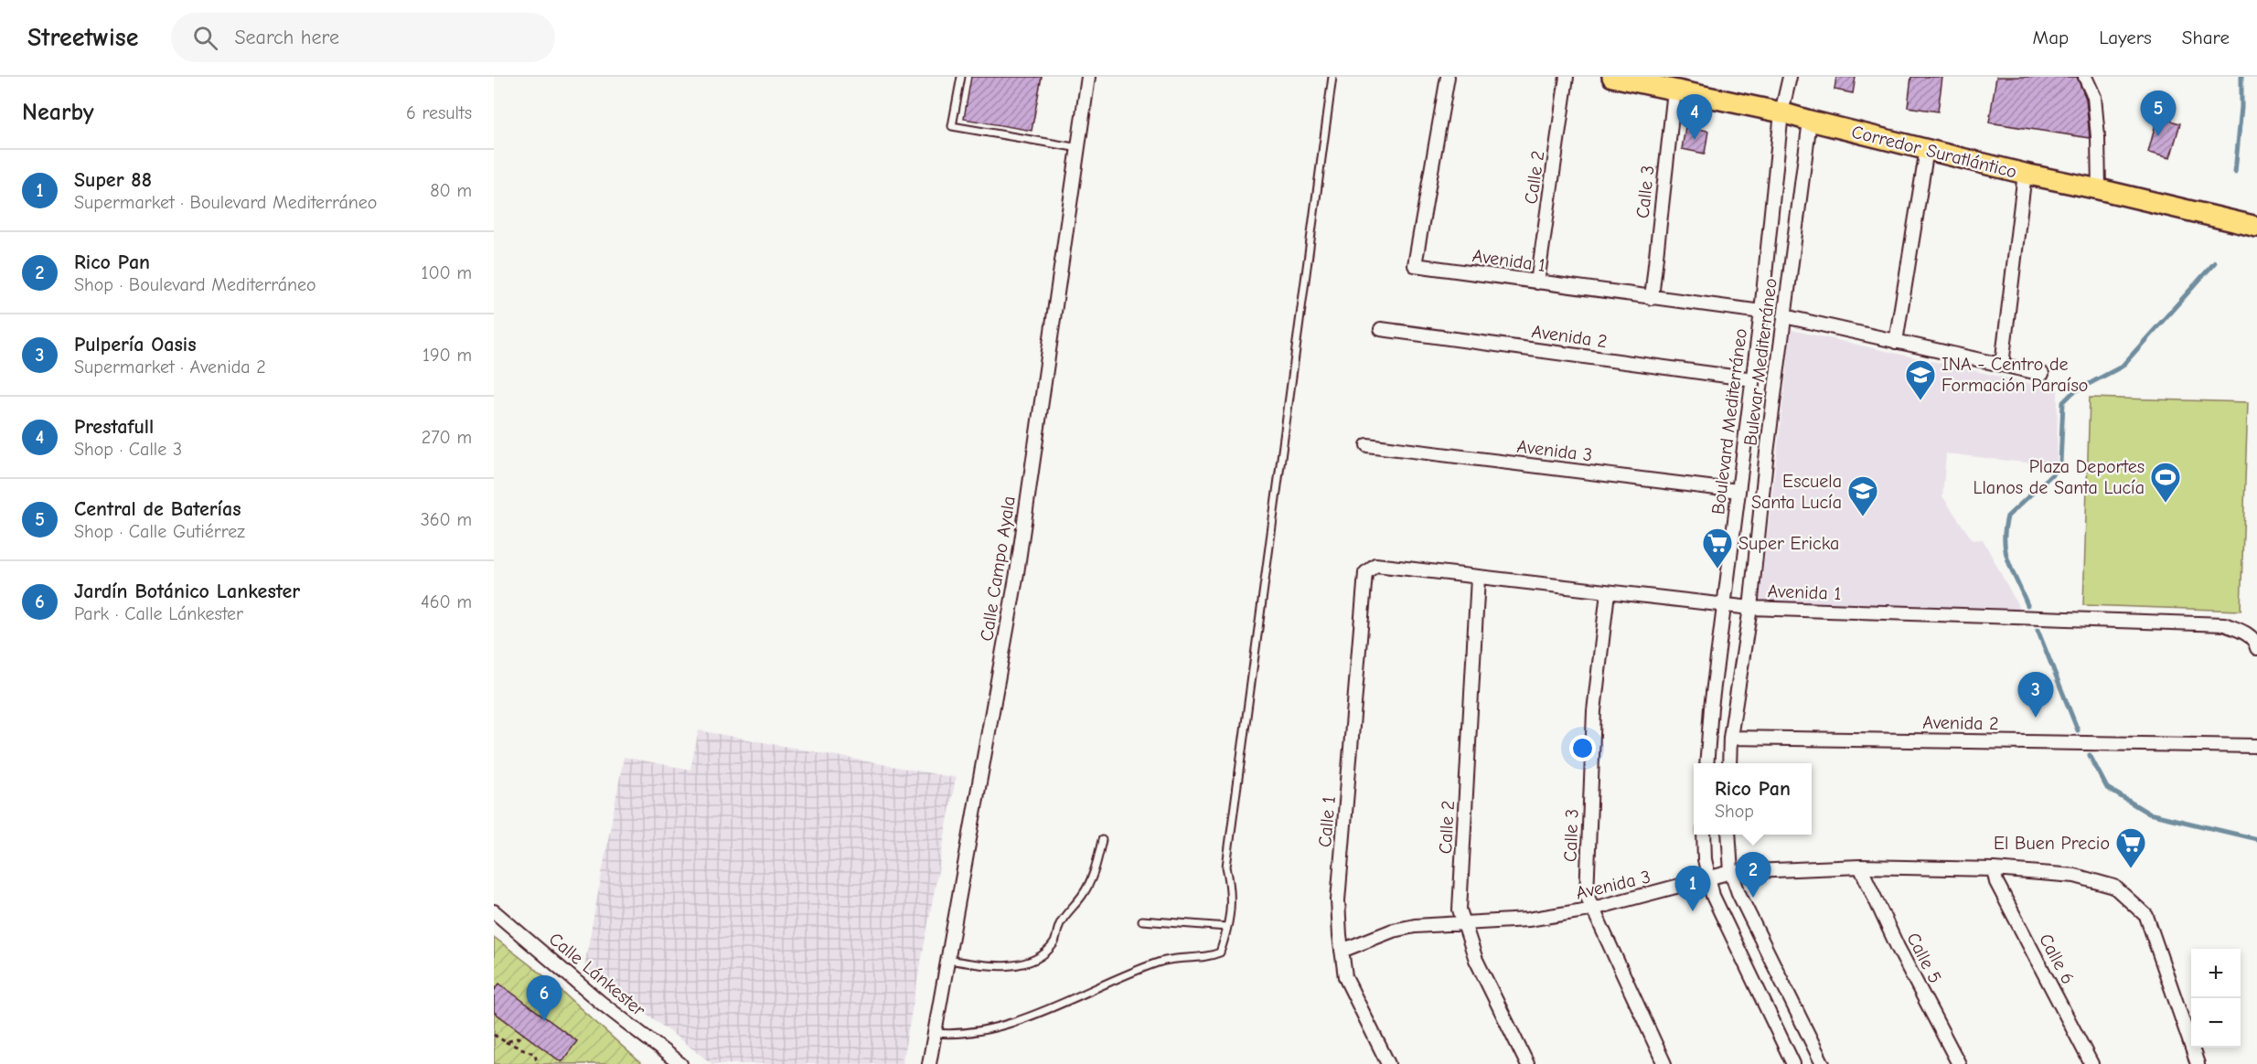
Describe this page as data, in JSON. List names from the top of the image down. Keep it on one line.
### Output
{"streets":{"main road":["Corredor Suratlántico"],"street":["Calle 2","Calle 3","Avenida 1","Avenida 2","Bulevar Mediterráneo","Boulevard Mediterráneo","Avenida 3","Calle Campo Ayala","Calle 1","Calle 5","Calle 6","Calle Lánkester"]},"crossings":[["Corredor Suratlántico","Calle 3"],["Corredor Suratlántico","Bulevar Mediterráneo"],["Corredor Suratlántico","Boulevard Mediterráneo"],["Calle 2","Avenida 1"],["Calle 2","Avenida 3"],["Calle 3","Avenida 1"],["Calle 3","Avenida 3"],["Avenida 1","Bulevar Mediterráneo"],["Avenida 1","Boulevard Mediterráneo"],["Avenida 1","Calle 1"],["Avenida 2","Boulevard Mediterráneo"],["Boulevard Mediterráneo","Avenida 3"],["Avenida 3","Calle 1"],["Avenida 3","Calle 5"],["Avenida 3","Calle 6"]],"places":{"school or university":["INA - Centro de Formación Paraíso","Escuela Santa Lucía"],"sports":["Plaza Deportes Llanos de Santa Lucía"],"supermarket":["Super Ericka","El Buen Precio"]},"page":{"header":"Streetwise","search":"Search here","nav":["Map","Layers","Share"],"heading":["Nearby","6 results"],"pins":["5","4","3","2","1","6"],"list":[{"mark":"1","name":"Super 88","note":"Supermarket · Boulevard Mediterráneo","value":"80 m"},{"mark":"2","name":"Rico Pan","note":"Shop · Boulevard Mediterráneo","value":"100 m"},{"mark":"3","name":"Pulpería Oasis","note":"Supermarket · Avenida 2","value":"190 m"},{"mark":"4","name":"Prestafull","note":"Shop · Calle 3","value":"270 m"},{"mark":"5","name":"Central de Baterías","note":"Shop · Calle Gutiérrez","value":"360 m"},{"mark":"6","name":"Jardín Botánico Lankester","note":"Park · Calle Lánkester","value":"460 m"}],"popup":["Rico Pan","Shop"],"map_buttons":["+","−"]}}
